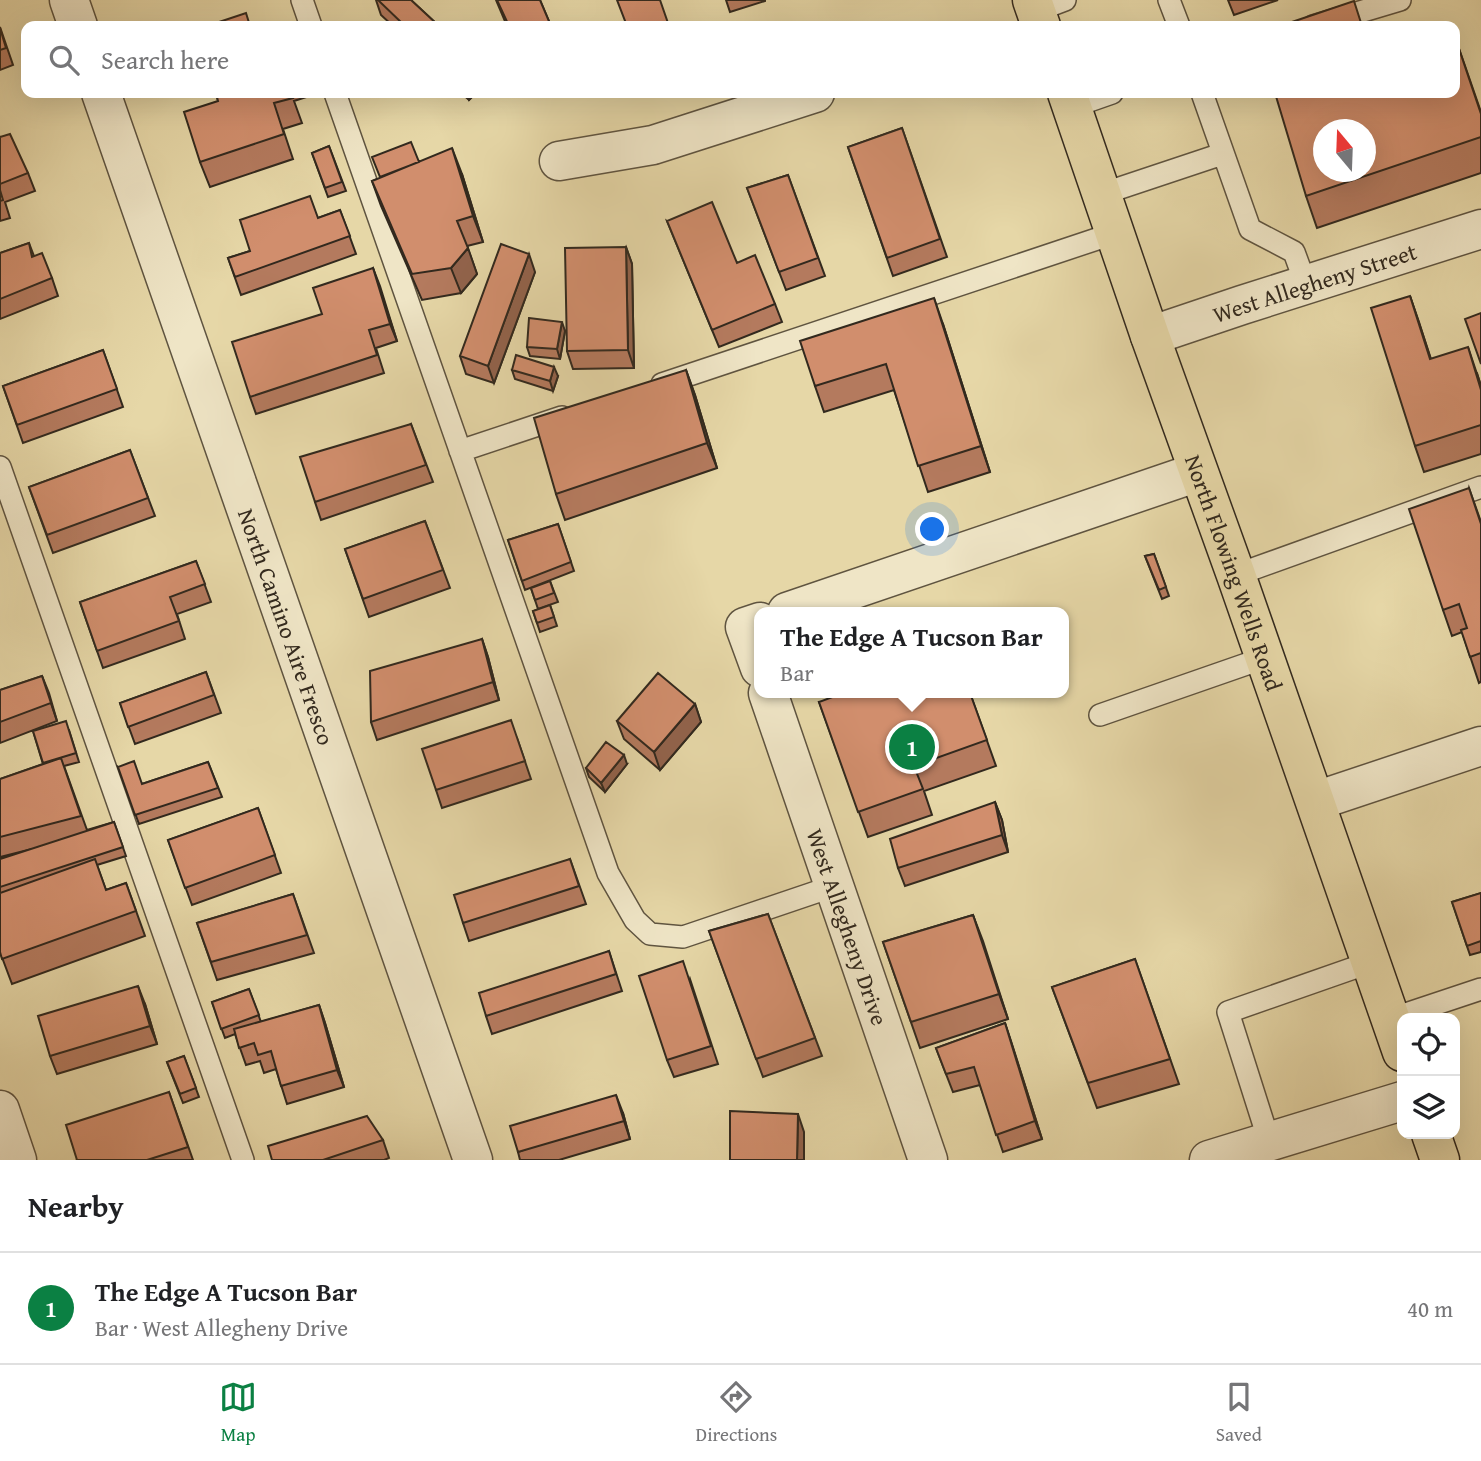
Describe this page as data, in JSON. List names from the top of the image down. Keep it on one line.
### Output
{"streets":{"main road":["North Flowing Wells Road"],"street":["West Allegheny Street","North Camino Aire Fresco","West Allegheny Drive"]},"crossings":[["West Allegheny Street","North Flowing Wells Road"]],"north":"top","page":{"search":"Search here","popup":["The Edge A Tucson Bar","Bar"],"pins":"1","heading":"Nearby","list":[{"mark":"1","name":"The Edge A Tucson Bar","note":"Bar · West Allegheny Drive","value":"40 m"}],"nav":["Map","Directions","Saved"]}}
